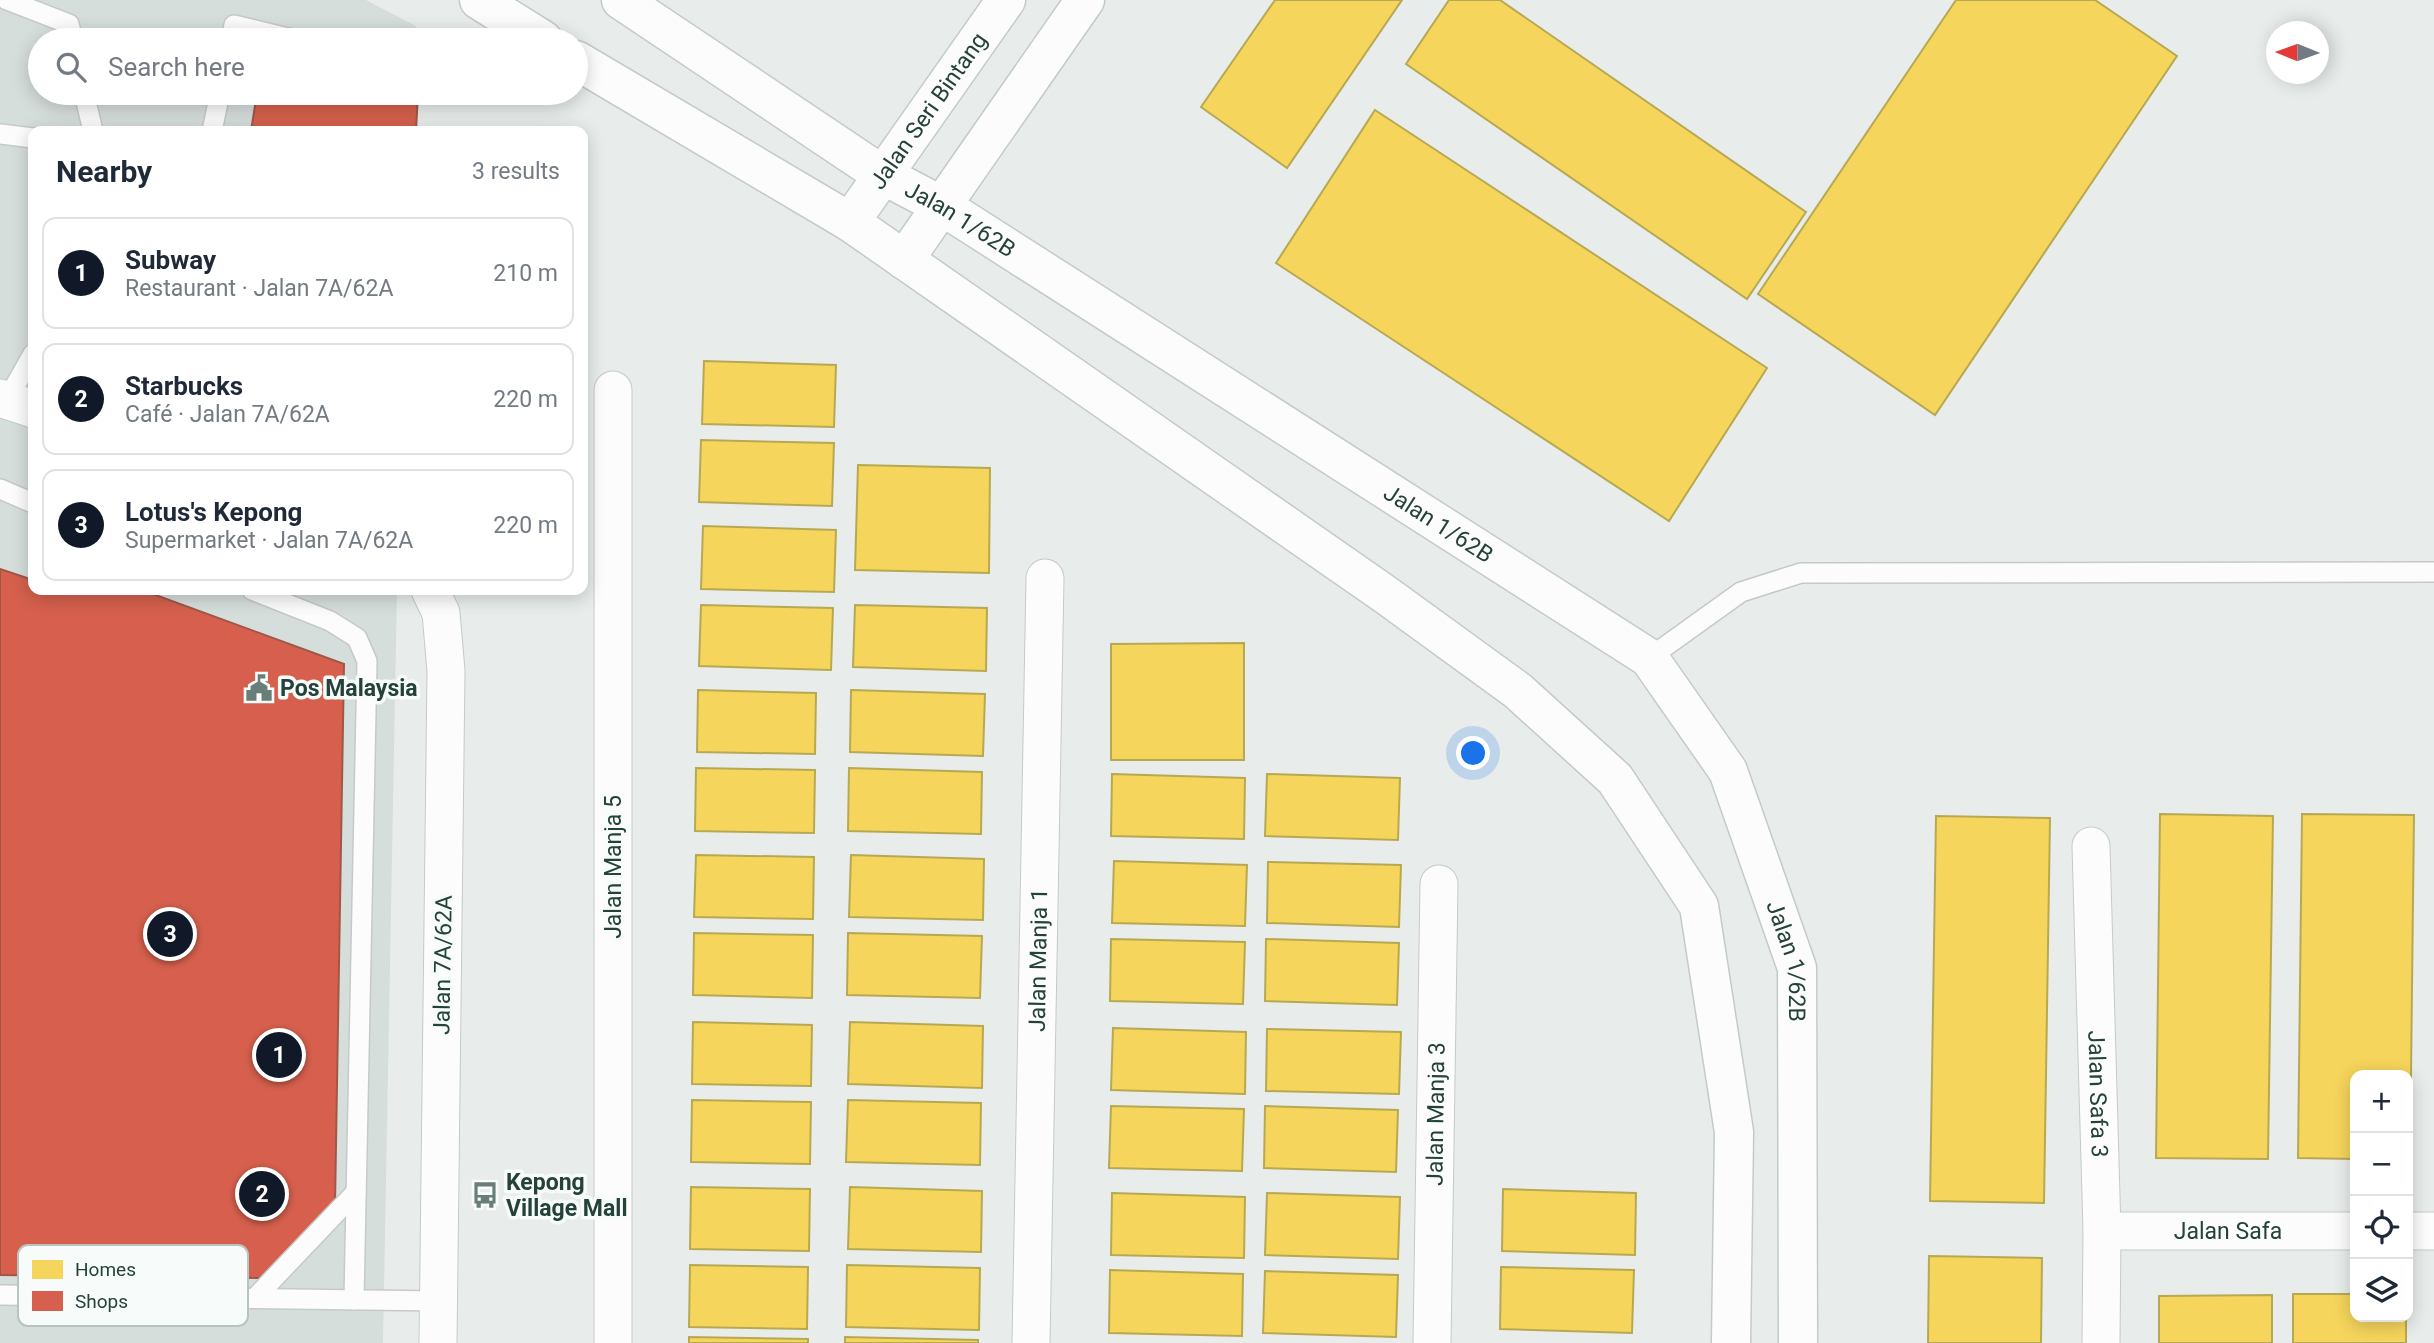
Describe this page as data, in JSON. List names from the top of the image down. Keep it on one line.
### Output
{"streets":{"main road":["Jalan Seri Bintang","Jalan 1/62B"],"street":["Jalan Manja 5","Jalan Manja 1","Jalan 7A/62A","Jalan Safa 3","Jalan Manja 3","Jalan Safa"]},"crossings":[["Jalan Seri Bintang","Jalan 1/62B"],["Jalan Safa 3","Jalan Safa"]],"places":{"public building":["Pos Malaysia"],"bus stop":["Kepong Village Mall"]},"legend":["Homes","Shops"],"north":"left","page":{"search":"Search here","heading":["Nearby","3 results"],"list":[{"mark":"1","name":"Subway","note":"Restaurant · Jalan 7A/62A","value":"210 m"},{"mark":"2","name":"Starbucks","note":"Café · Jalan 7A/62A","value":"220 m"},{"mark":"3","name":"Lotus's Kepong","note":"Supermarket · Jalan 7A/62A","value":"220 m"}],"pins":["3","1","2"],"map_buttons":["+","−"]}}
